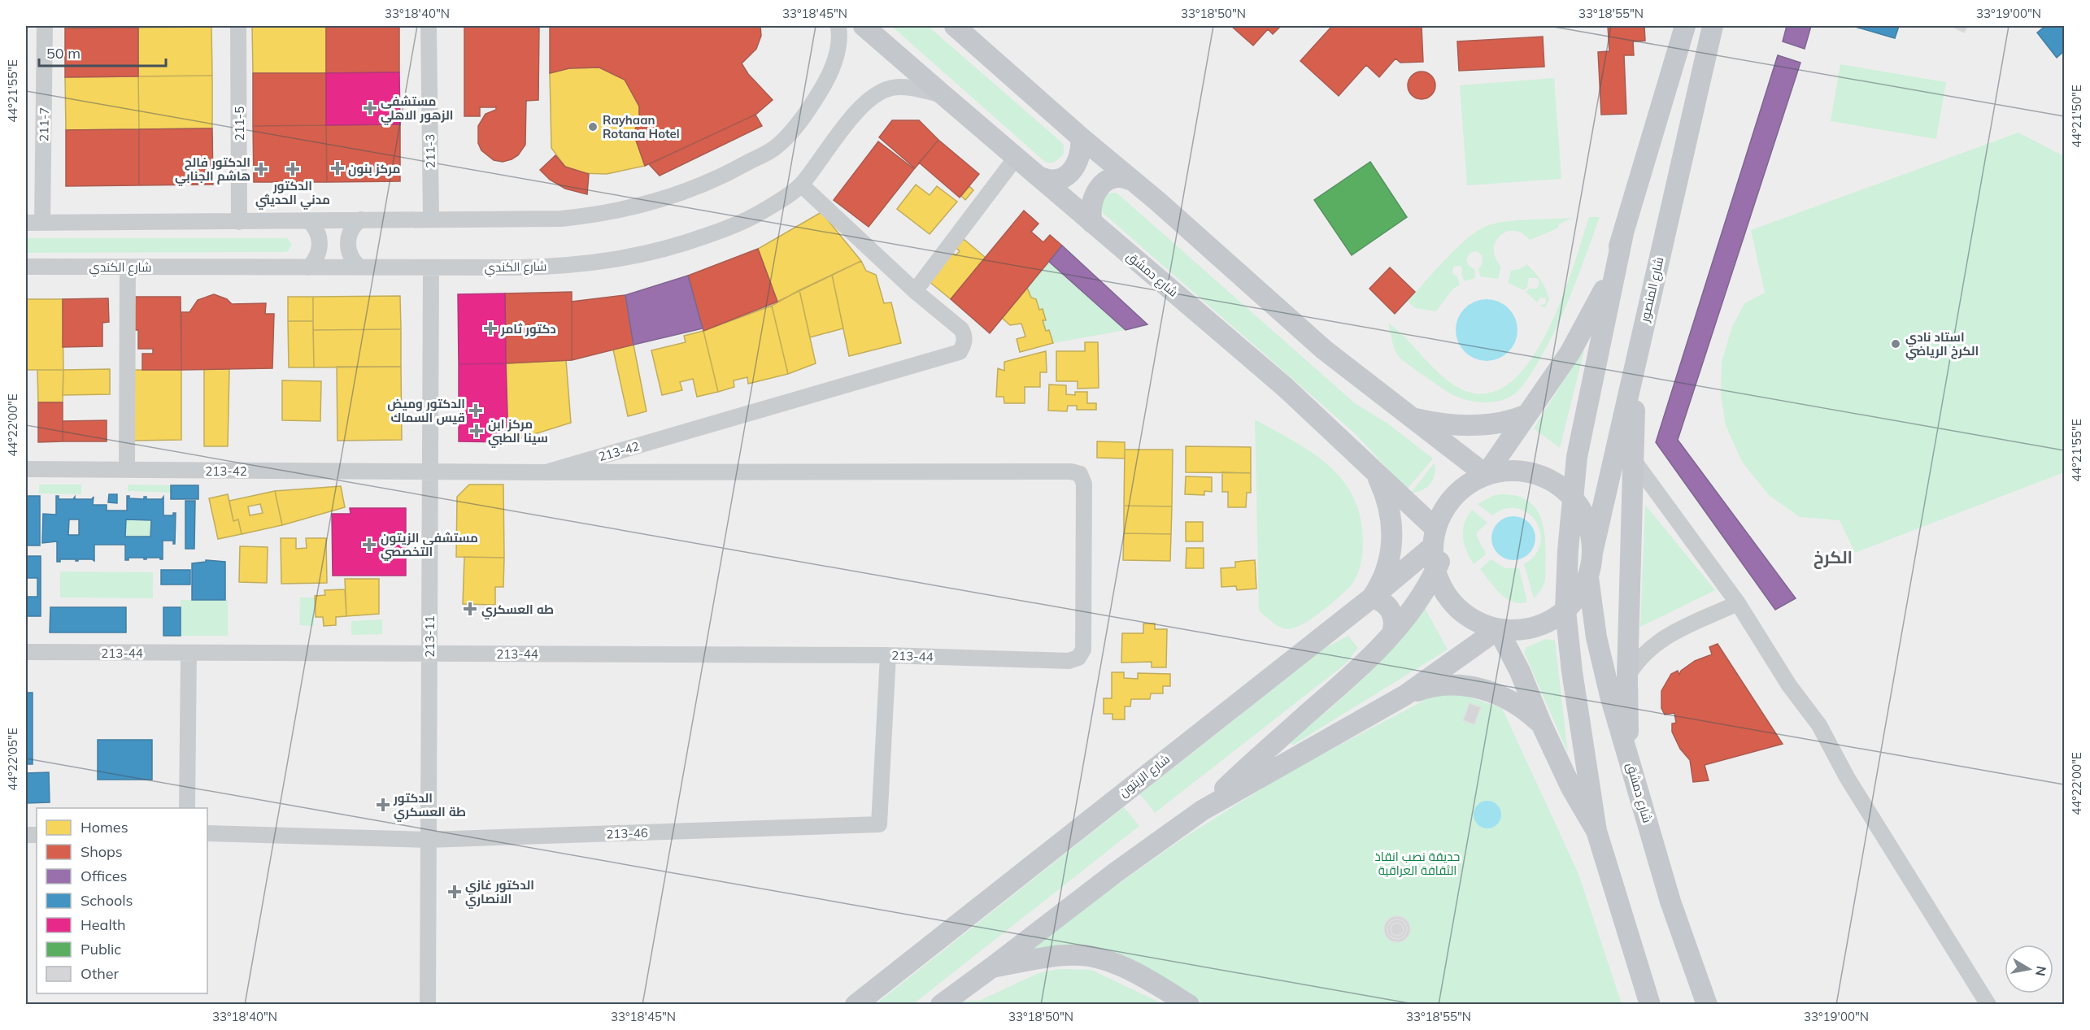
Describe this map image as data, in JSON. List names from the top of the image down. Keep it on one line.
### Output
{"streets":{"main road":["شارع دمشق","شارع المنصور","شارع الزيتون"],"street":["211-5","211-7","211-3","شارع الكندي","213-42","213-11","213-44","213-46"]},"crossings":[["شارع الكندي","شارع دمشق"],["شارع الكندي","213-42"],["شارع الكندي","213-11"],["شارع دمشق","شارع الزيتون"],["213-42","213-11"],["213-42","213-44"],["213-11","213-44"],["213-11","213-46"],["213-44","213-46"]],"districts":["الكرخ"],"parks":["حديقة نصب انقاذ الثقافة العراقية"],"places":{"health":["مستشفى الزهور الاهلي","مركز بنون","الدكتور فالح هاشم الجنابي","الدكتور مدني الحديثي","دكتور ثامر","الدكتور وميض قيس السماك","مركز ابن سينا الطبي","مستشفى الزيتون التخصصي","طه العسكري","الدكتور طة العسكري","الدكتور غازي الانصاري"],"other":["Rayhaan Rotana Hotel","استاد نادي الكرخ الرياضي"]},"legend":["Homes","Shops","Offices","Schools","Health","Public","Other"],"scale_bar":"50 m","north":"right","coordinates":["33°18'40\"N","33°18'45\"N","33°18'50\"N","33°18'55\"N","33°19'00\"N","44°21'55\"E","44°21'50\"E","44°22'00\"E","44°22'05\"E"]}
